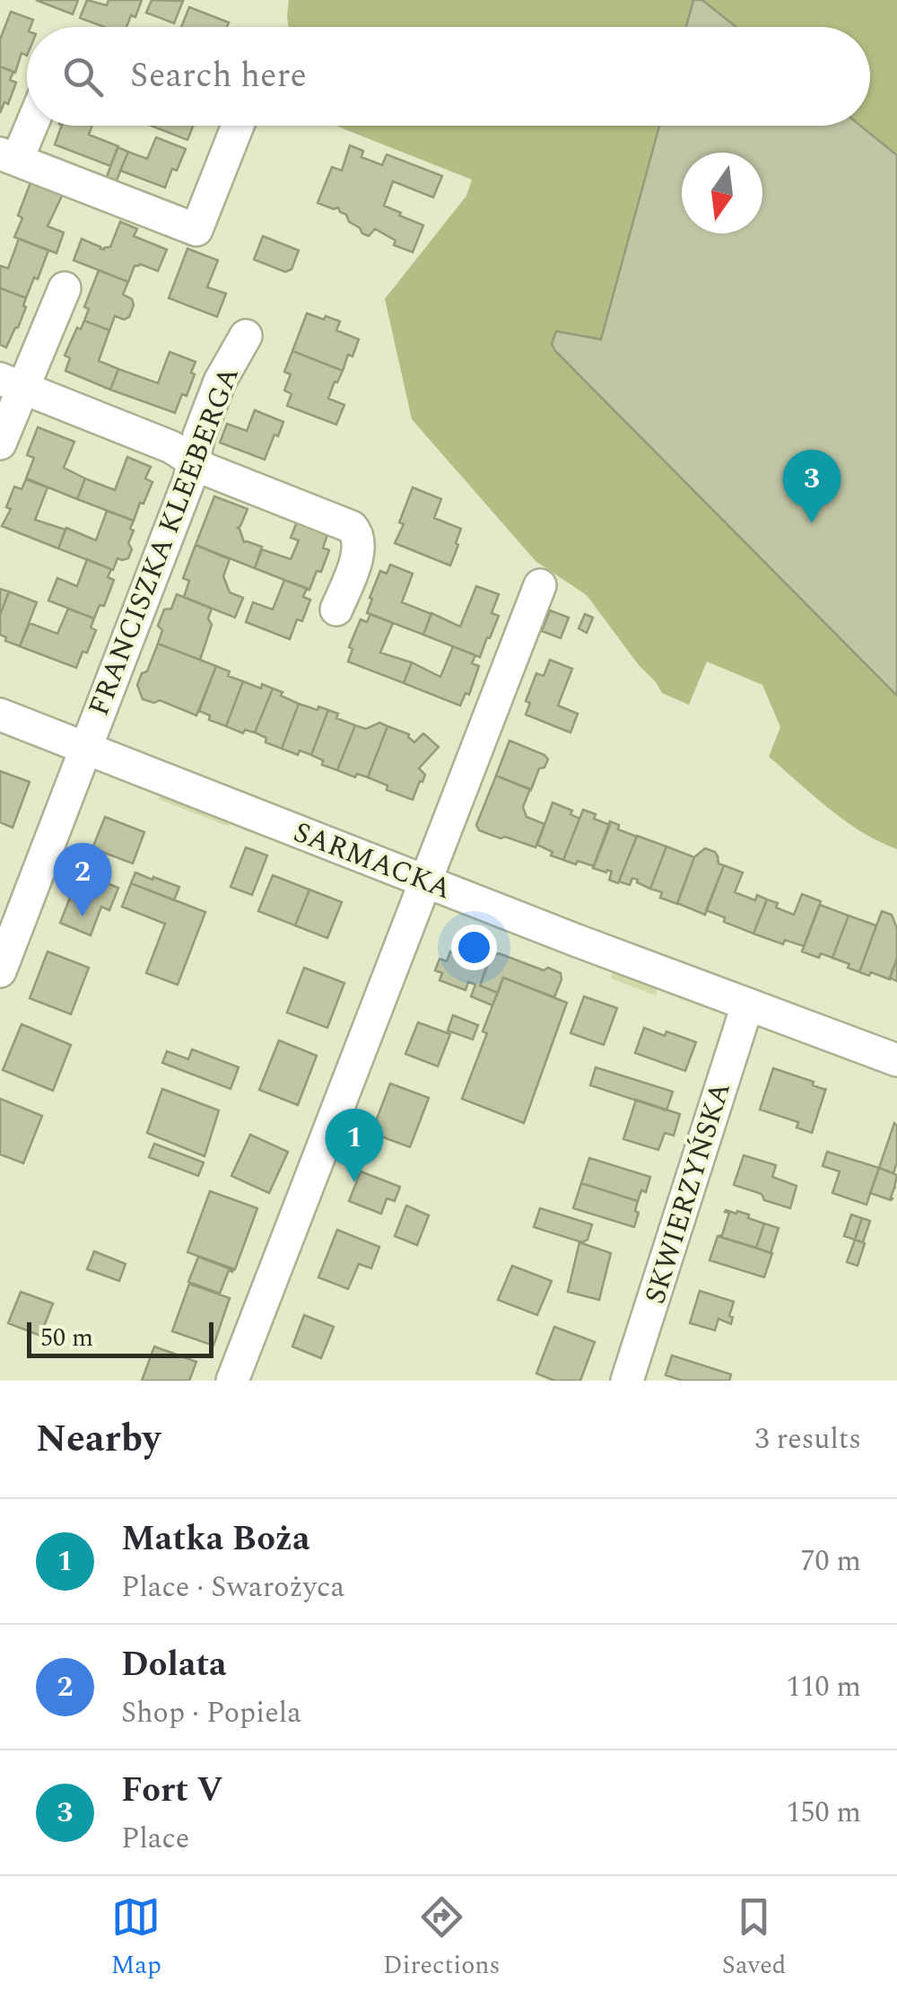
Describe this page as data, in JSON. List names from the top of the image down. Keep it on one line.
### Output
{"streets":{"street":["FRANCISZKA KLEEBERGA","SARMACKA","SKWIERZYŃSKA"]},"crossings":[["FRANCISZKA KLEEBERGA","SARMACKA"],["SARMACKA","SKWIERZYŃSKA"]],"scale_bar":"50 m","north":"bottom","page":{"search":"Search here","pins":["3","2","1"],"scale":"50 m","heading":["Nearby","3 results"],"list":[{"mark":"1","name":"Matka Boża","note":"Place · Swarożyca","value":"70 m"},{"mark":"2","name":"Dolata","note":"Shop · Popiela","value":"110 m"},{"mark":"3","name":"Fort V","note":"Place","value":"150 m"}],"nav":["Map","Directions","Saved"]}}
